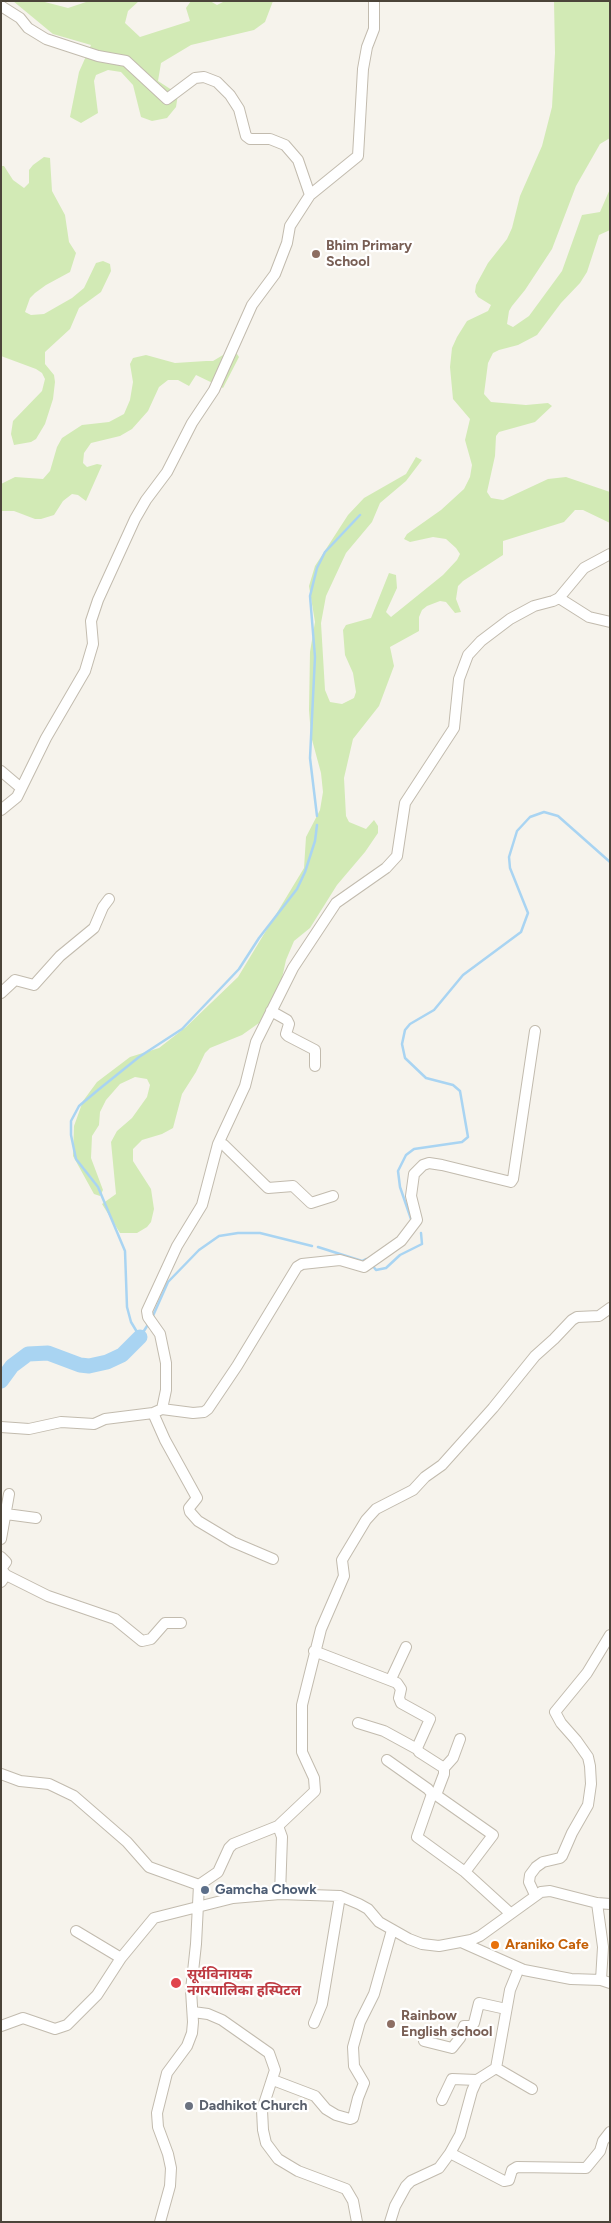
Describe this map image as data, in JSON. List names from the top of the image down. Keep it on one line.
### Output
{"places":["Bhim Primary School","Gamcha Chowk","Araniko Cafe","सूर्यविनायक नगरपालिका हस्पिटल","Rainbow English school","Dadhikot Church"]}
